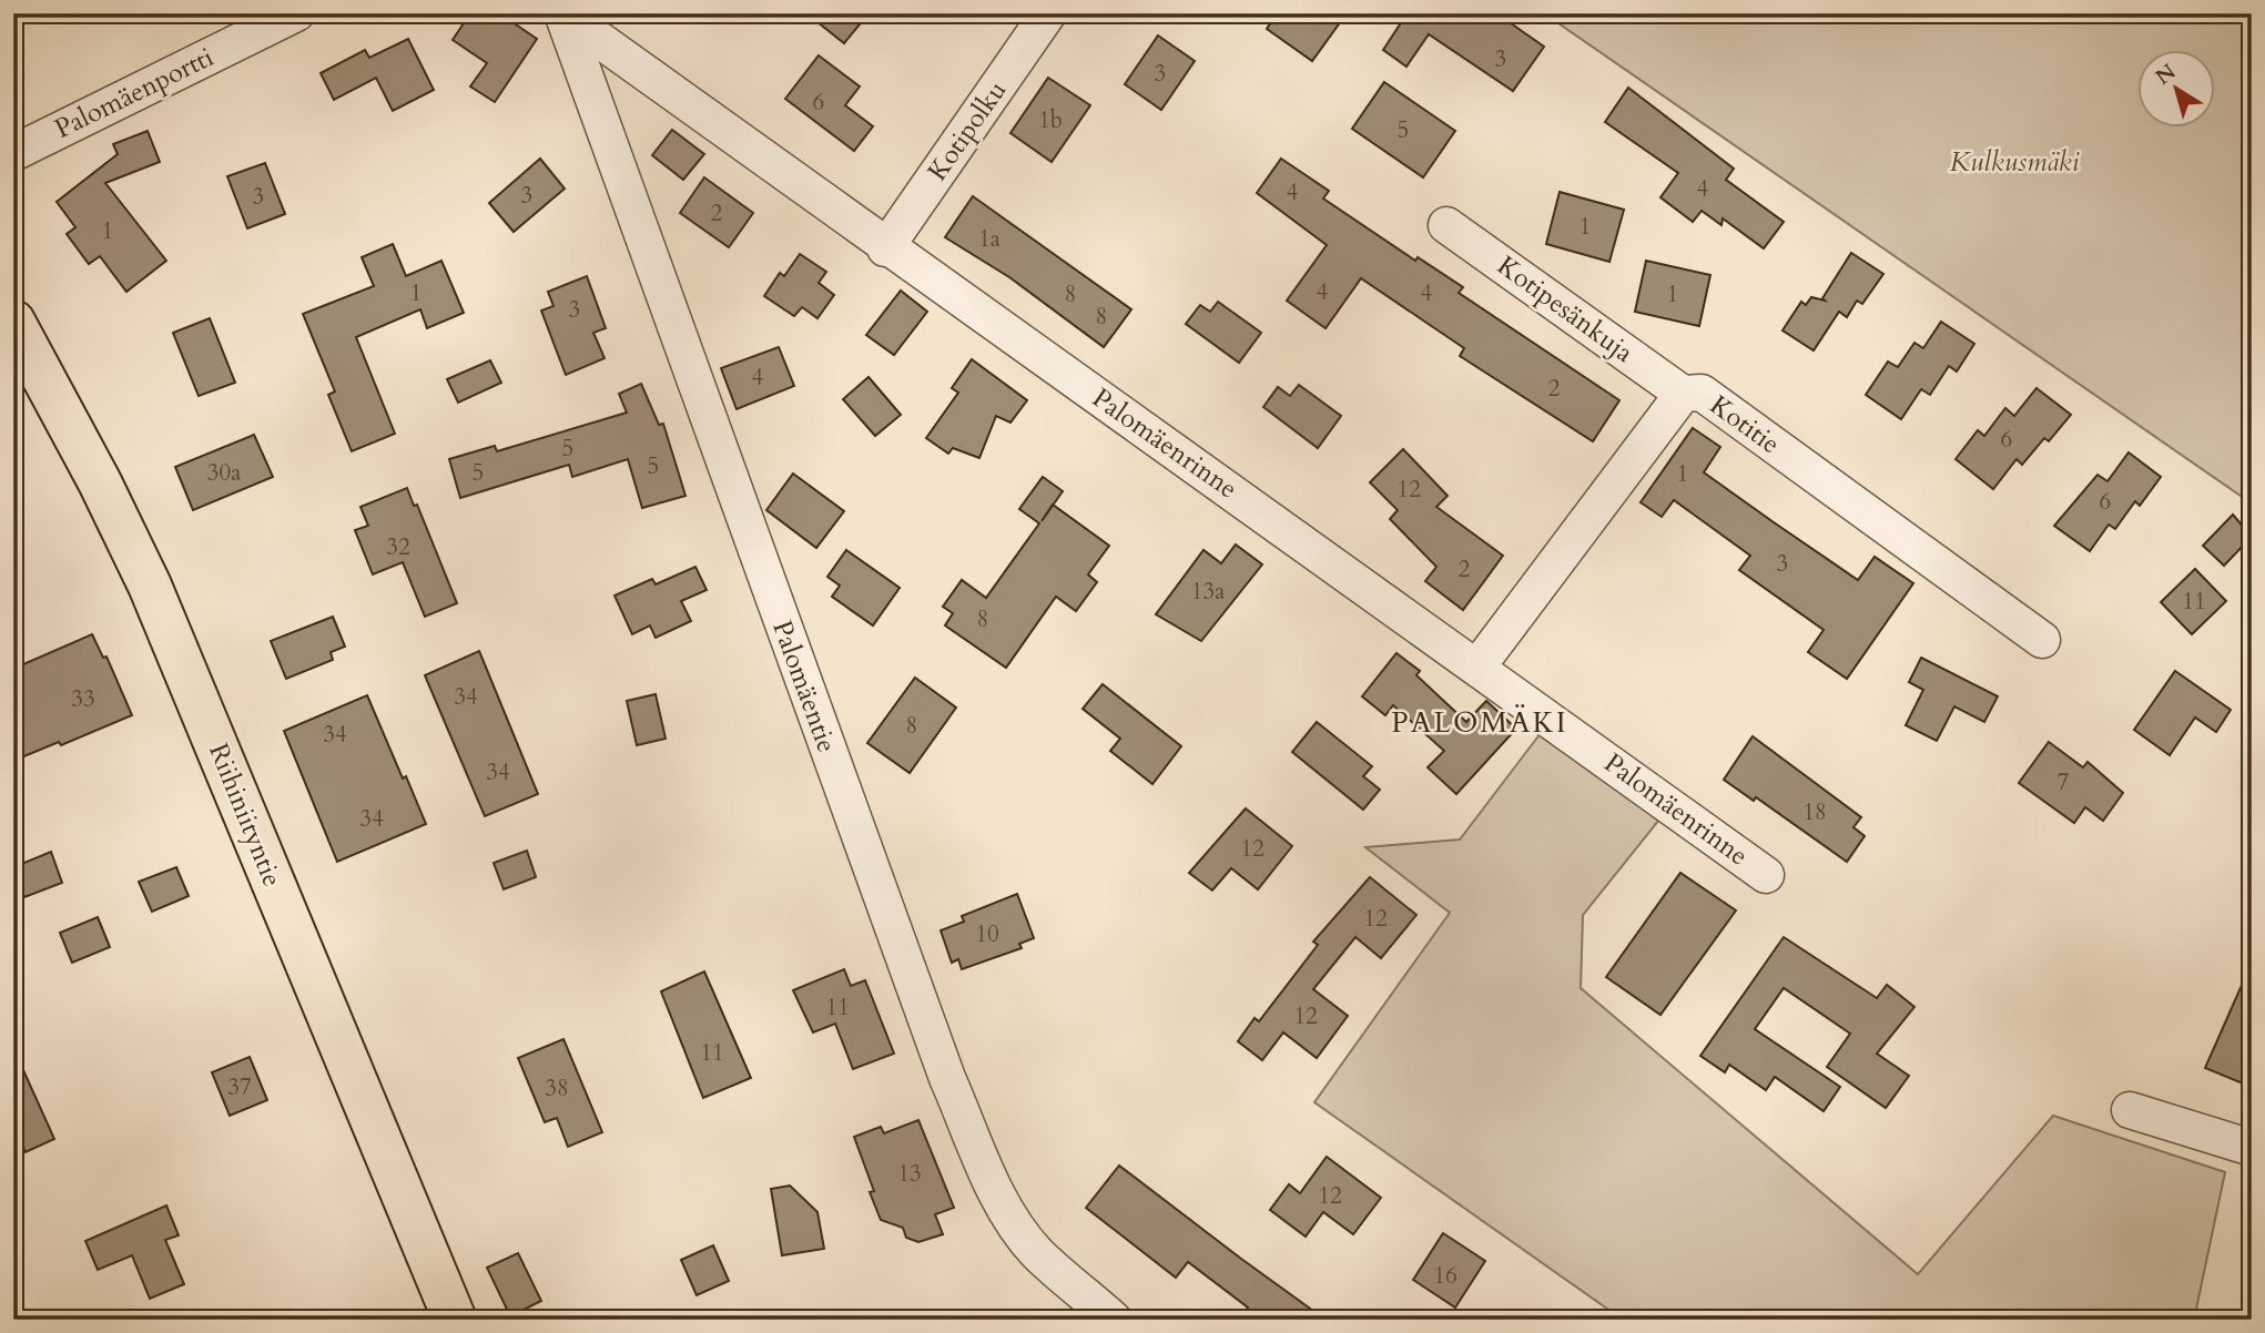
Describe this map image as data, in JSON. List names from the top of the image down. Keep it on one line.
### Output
{"streets":{"main road":["Riihiniityntie"],"street":["Palomäenportti","Kotipolku","Kotipesänkuja","Kotitie","Palomäenrinne","Palomäentie"]},"crossings":[["Kotipolku","Palomäenrinne"],["Kotipesänkuja","Kotitie"],["Kotitie","Palomäenrinne"],["Palomäenrinne","Palomäentie"]],"districts":["PALOMÄKI"],"parks":["Kulkusmäki"],"house_numbers":["3","3","6","1b","5","4","4","3","3","2","1","1","1a","4","1","4","8","1","3","8","4","2","6","5","5","30a","5","1","12","6","32","3","2","13a","11","8","34","33","8","34","34","7","18","34","12","12","10","11","12","11","37","38","13","12","16"],"north":"top left"}
